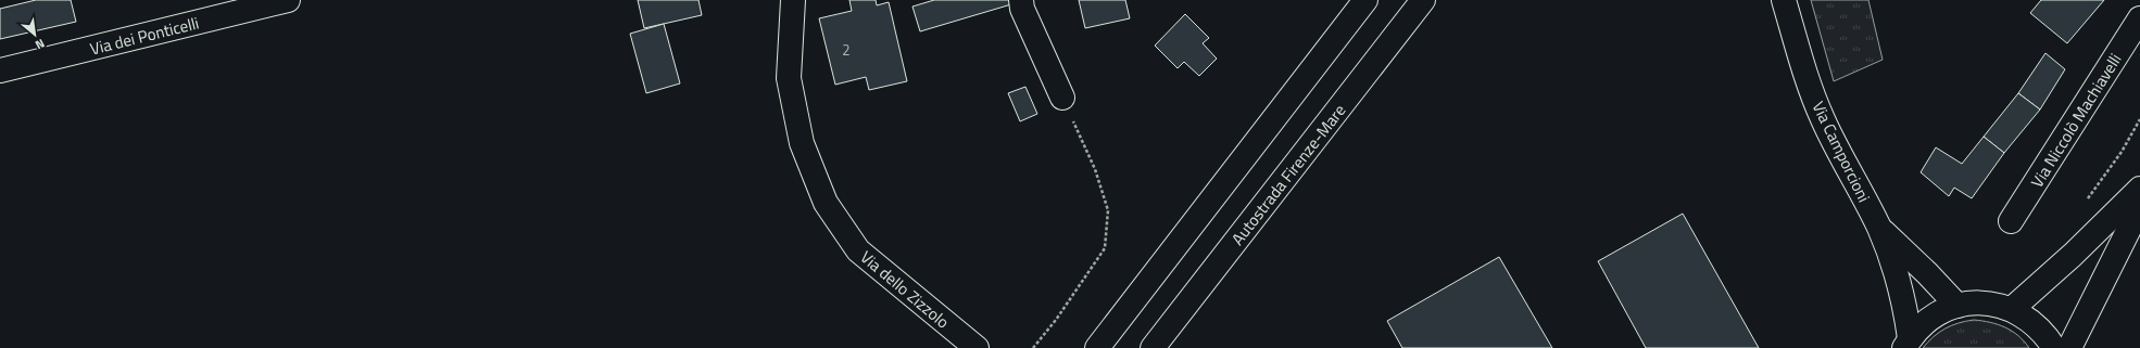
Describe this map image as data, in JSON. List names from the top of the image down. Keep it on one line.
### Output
{"streets":{"main road":["Via dei Ponticelli","Via Niccolò Machiavelli","Via Camporcioni","Autostrada Firenze-Mare","Via dello Zizzolo"]},"house_numbers":["2"],"north":"bottom right"}
